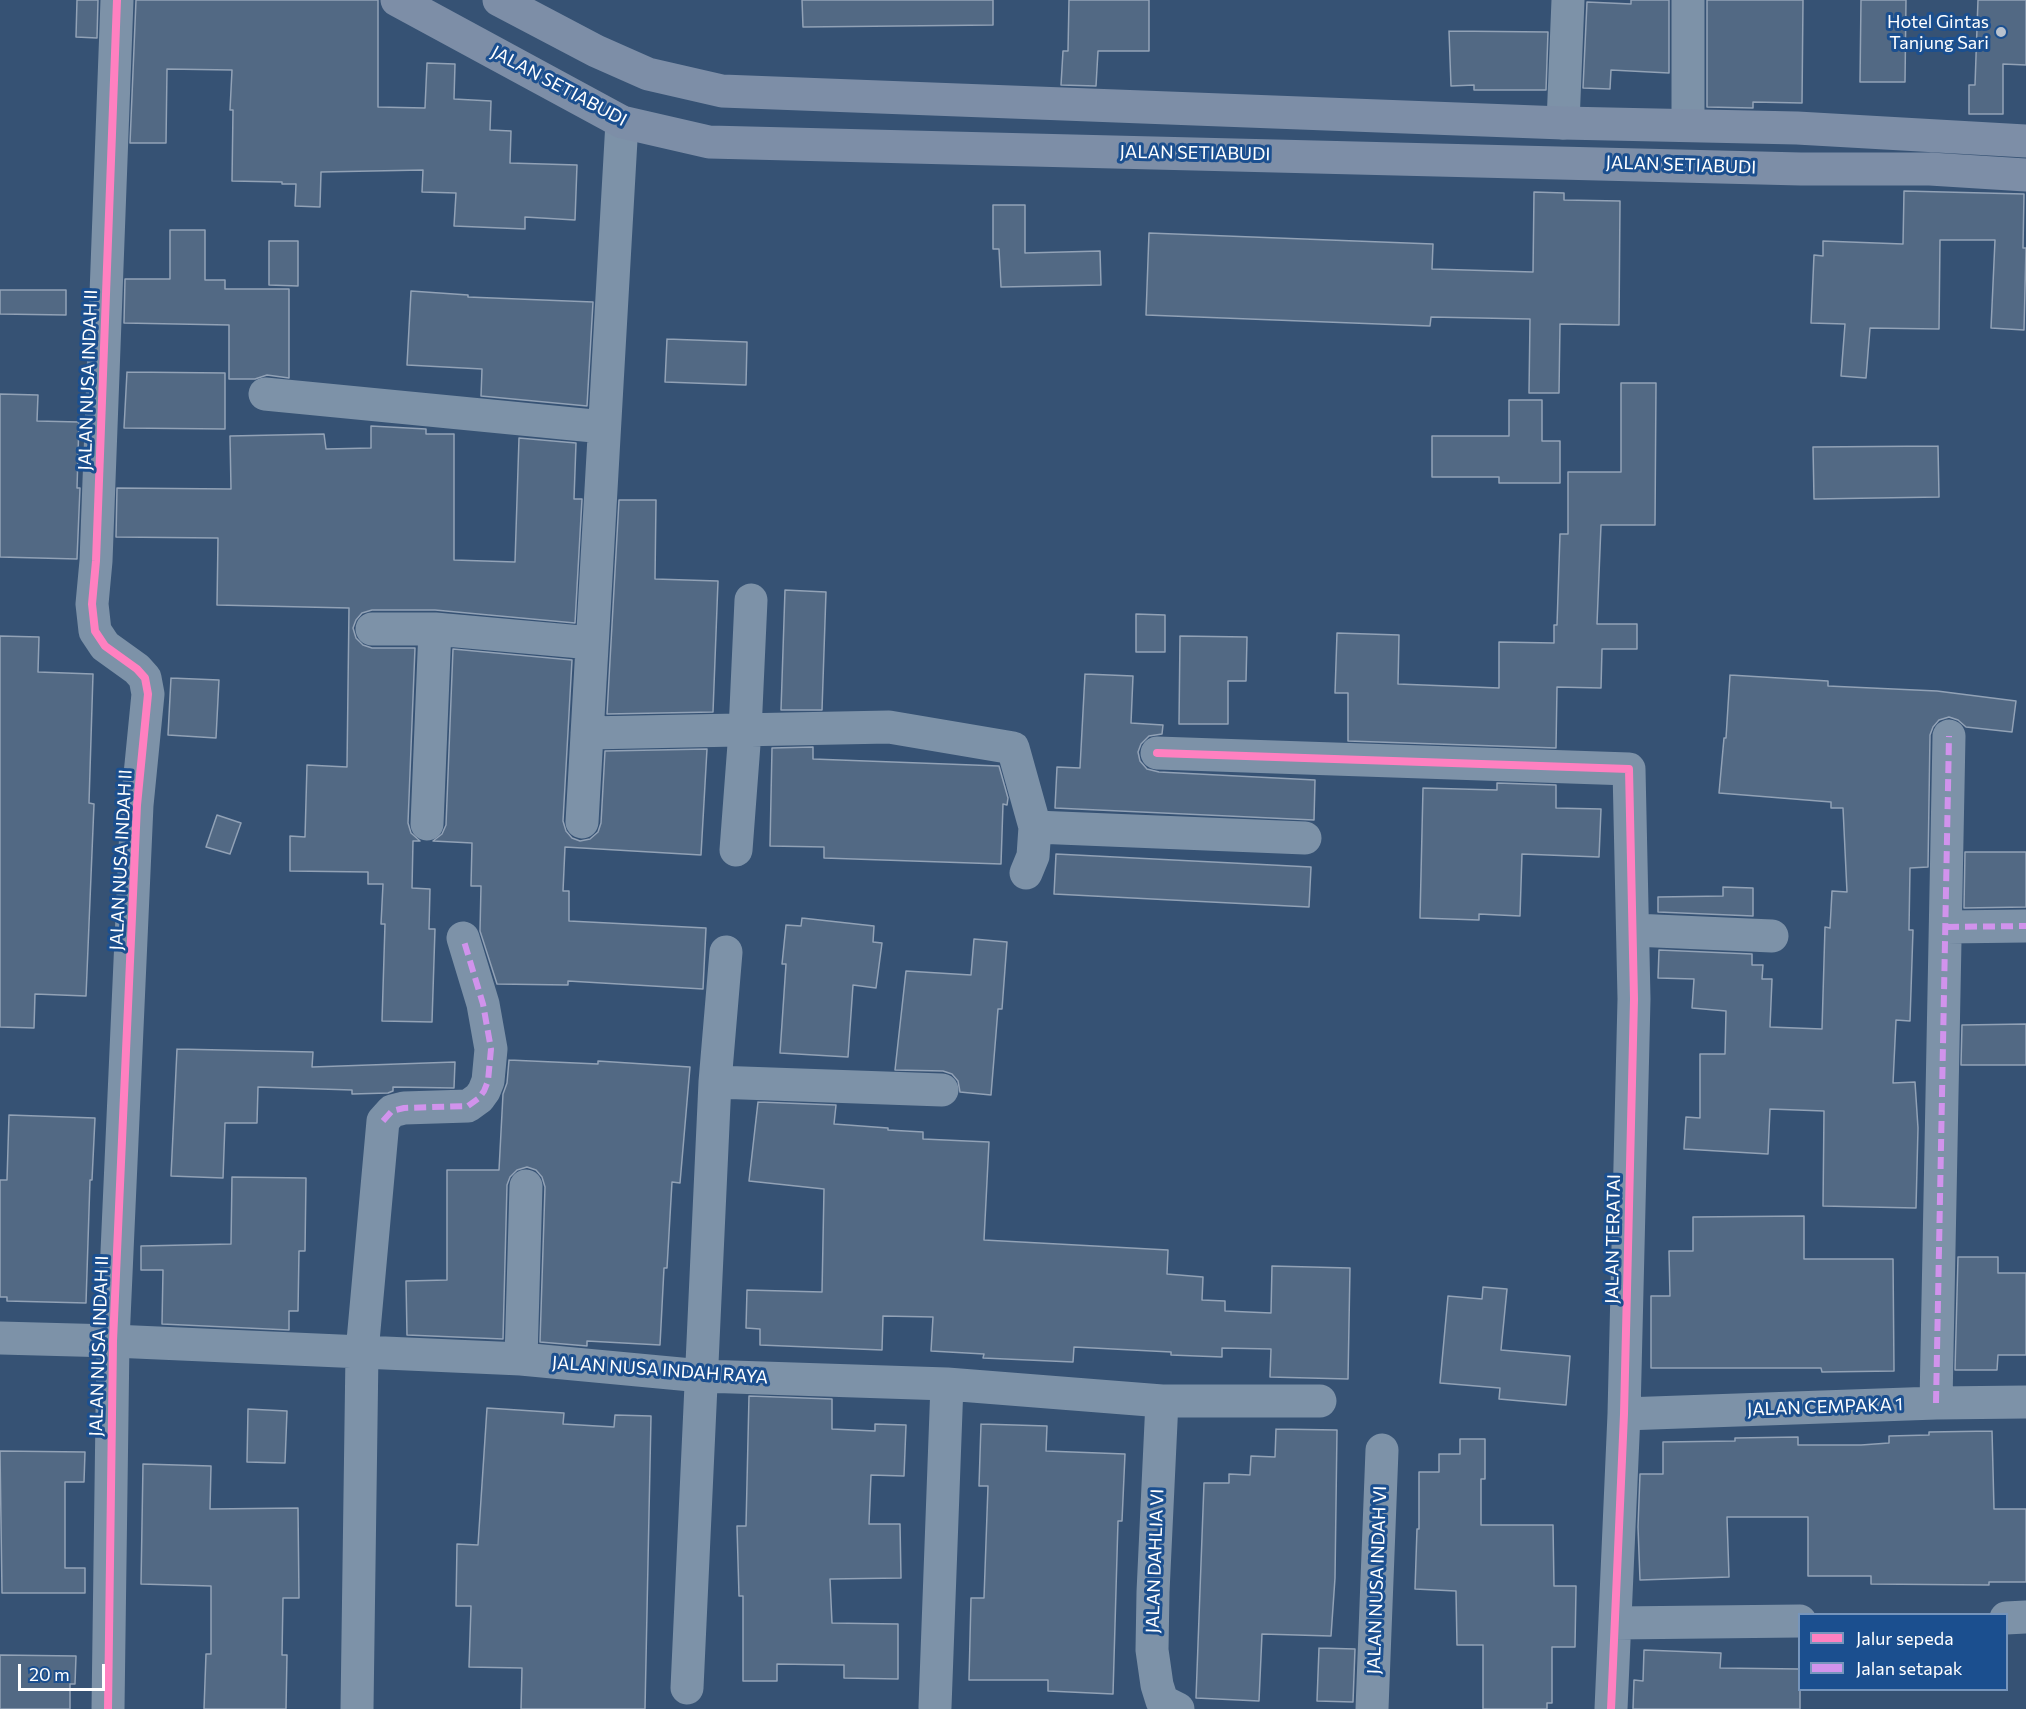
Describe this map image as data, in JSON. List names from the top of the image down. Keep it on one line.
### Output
{"streets":{"main road":["JALAN SETIABUDI"],"street":["JALAN NUSA INDAH II","JALAN TERATAI","JALAN NUSA INDAH RAYA","JALAN CEMPAKA 1","JALAN DAHLIA VI","JALAN NUSA INDAH VI"]},"crossings":[["JALAN NUSA INDAH II","JALAN NUSA INDAH RAYA"],["JALAN TERATAI","JALAN CEMPAKA 1"],["JALAN NUSA INDAH RAYA","JALAN DAHLIA VI"]],"places":["Hotel Gintas Tanjung Sari"],"legend":["Jalur sepeda","Jalan setapak"],"scale_bar":"20 m"}
